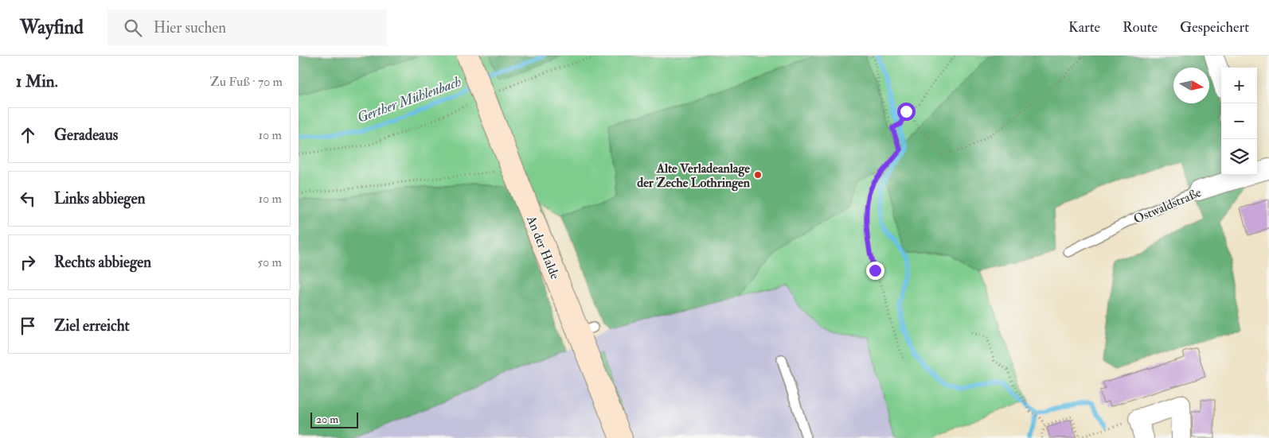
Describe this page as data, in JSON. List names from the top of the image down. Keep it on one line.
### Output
{"streets":{"street":["Ostwaldstraße","An der Halde"]},"water":["Gerther Mühlenbach"],"places":["Alte Verladeanlage der Zeche Lothringen"],"scale_bar":"20 m","north":"right","page":{"header":"Wayfind","search":"Hier suchen","nav":["Karte","Route","Gespeichert"],"heading":["1 Min.","Zu Fuß · 70 m"],"map_buttons":["+","−"],"list":[["Geradeaus","10 m"],["Links abbiegen","10 m"],["Rechts abbiegen","50 m"],"Ziel erreicht"],"scale":"20 m"}}
